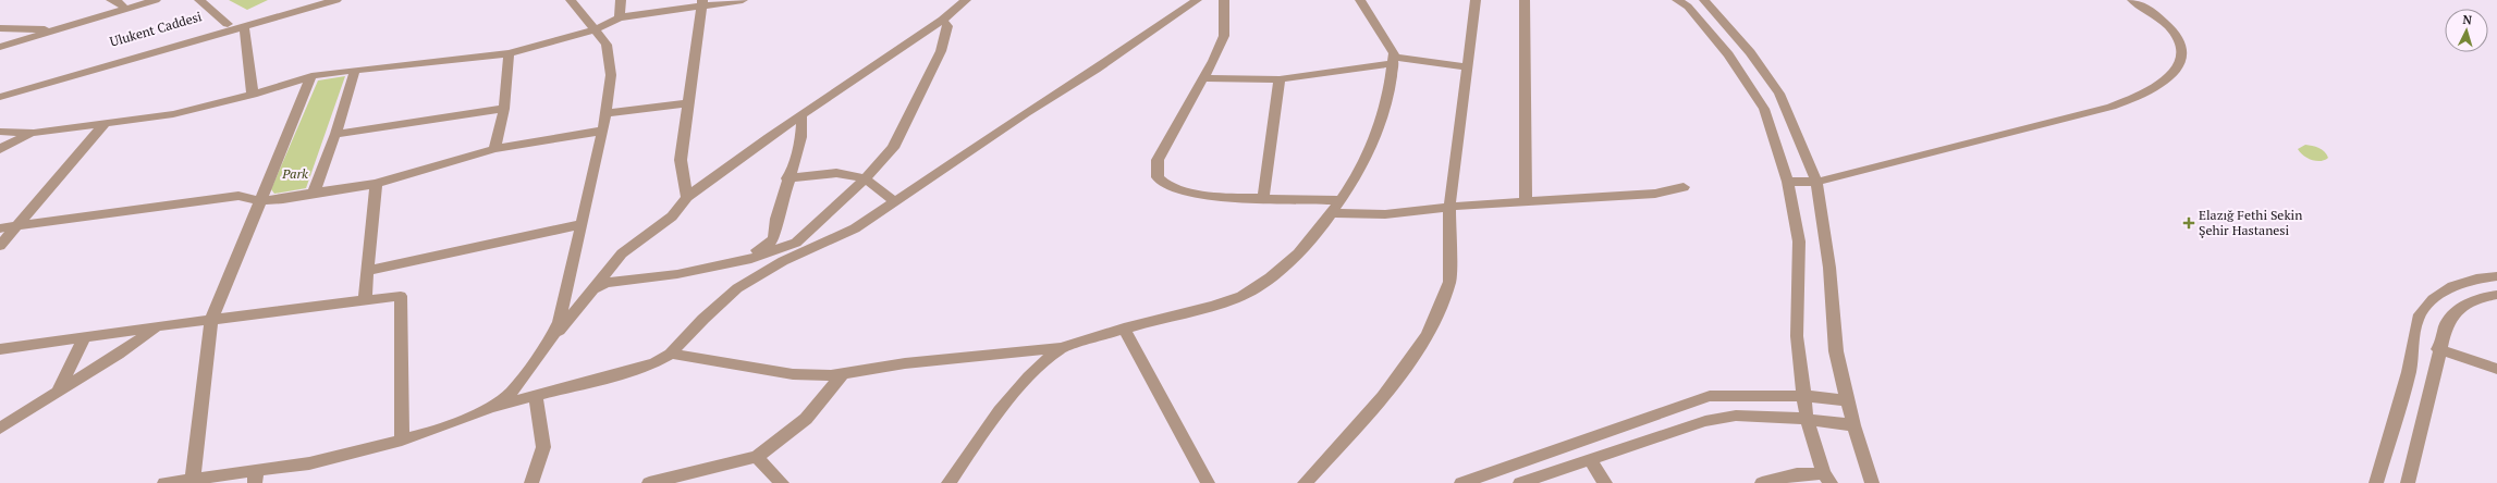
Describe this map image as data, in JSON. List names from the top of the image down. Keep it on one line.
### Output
{"streets":{"street":["Ulukent Caddesi"]},"parks":["Park"],"places":{"health":["Elazığ Fethi Sekin Şehir Hastanesi"]},"north":"top"}
